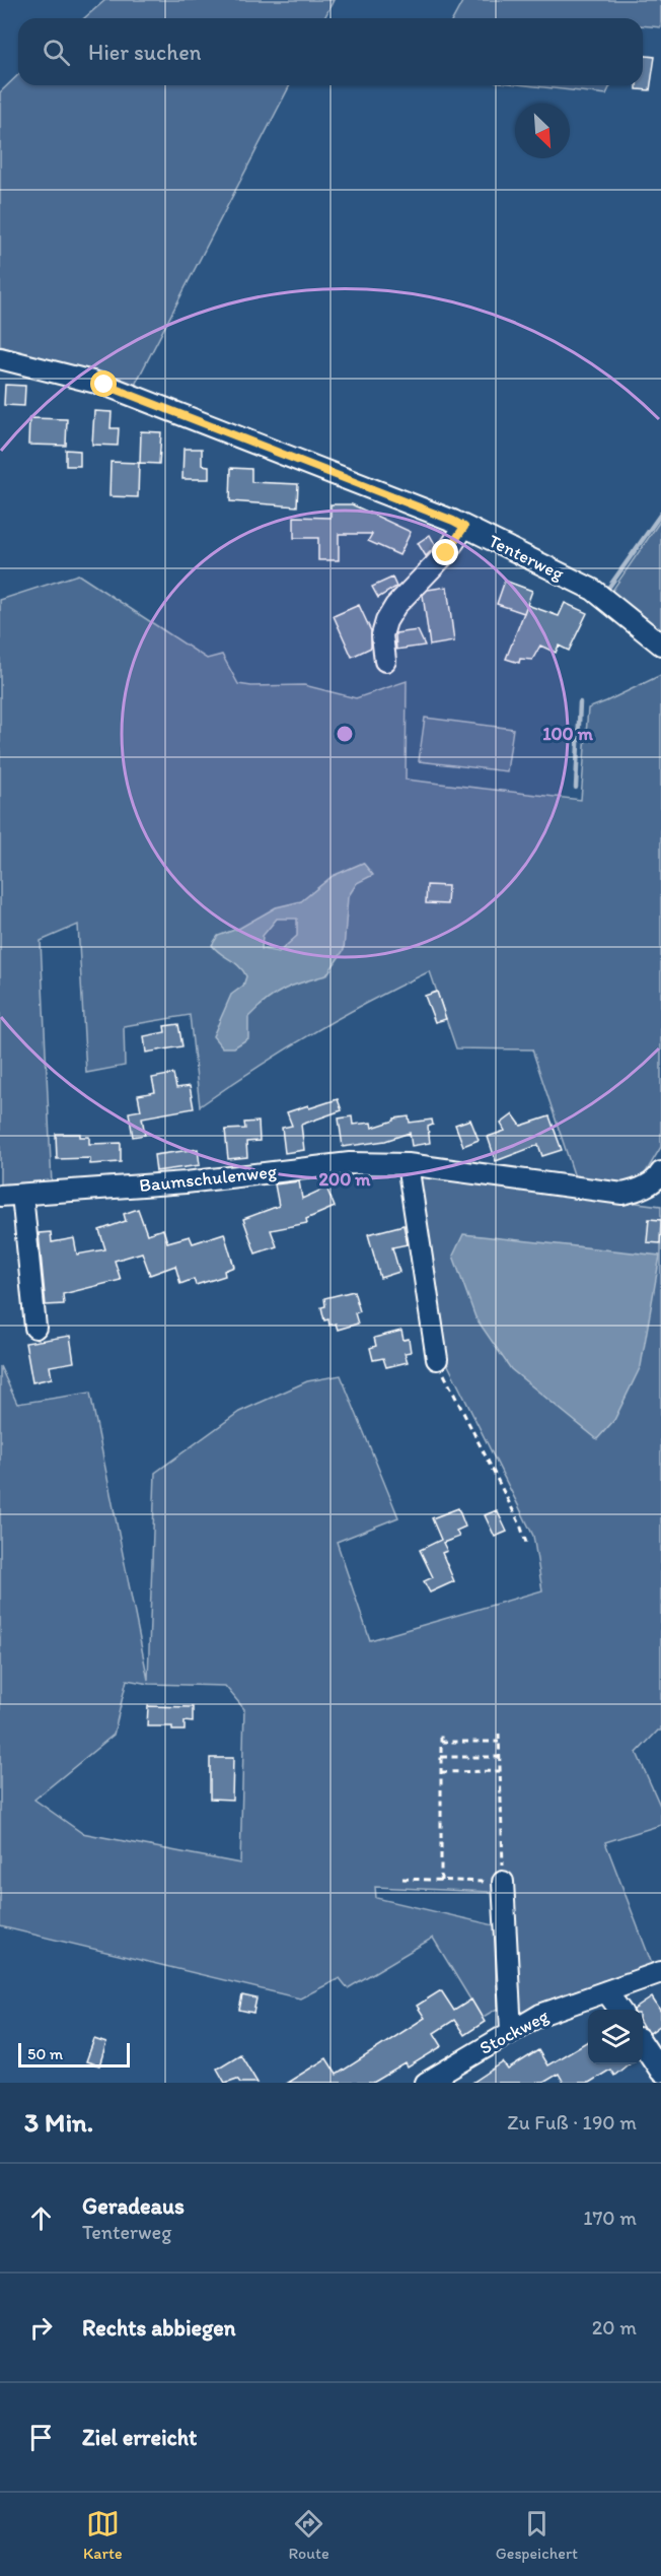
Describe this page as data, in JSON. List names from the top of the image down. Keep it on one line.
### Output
{"streets":{"street":["Tenterweg","Baumschulenweg","Stockweg"]},"scale_bar":"50 m","north":"bottom right","page":{"search":"Hier suchen","scale":"50 m","heading":["3 Min.","Zu Fuß · 190 m"],"list":[["Geradeaus","Tenterweg","170 m"],["Rechts abbiegen","20 m"],"Ziel erreicht"],"nav":["Karte","Route","Gespeichert"]},"rings":["100 m","200 m"]}
